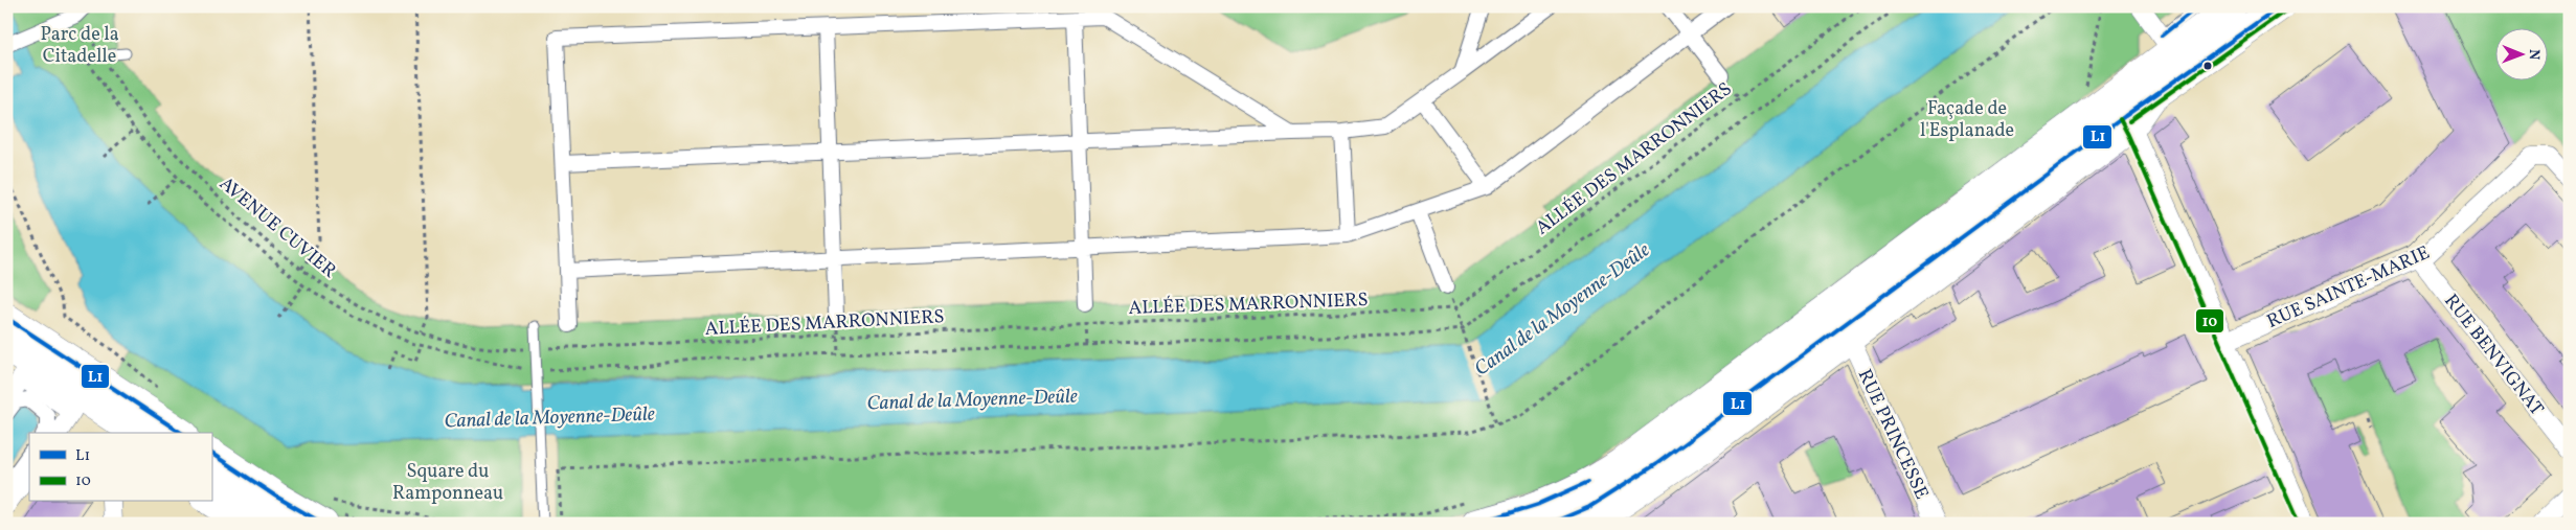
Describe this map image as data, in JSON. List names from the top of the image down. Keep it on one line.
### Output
{"streets":{"street":["RUE SAINTE-MARIE","RUE BENVIGNAT","RUE PRINCESSE"],"path":["ALLÉE DES MARRONNIERS","AVENUE CUVIER"]},"crossings":[["ALLÉE DES MARRONNIERS","AVENUE CUVIER"],["RUE SAINTE-MARIE","RUE BENVIGNAT"]],"water":["Canal de la Moyenne-Deûle"],"parks":["Parc de la Citadelle","Façade de l'Esplanade","Square du Ramponneau"],"lines":["transit line L1","transit line 10"],"legend":["L1","10"],"north":"right"}
